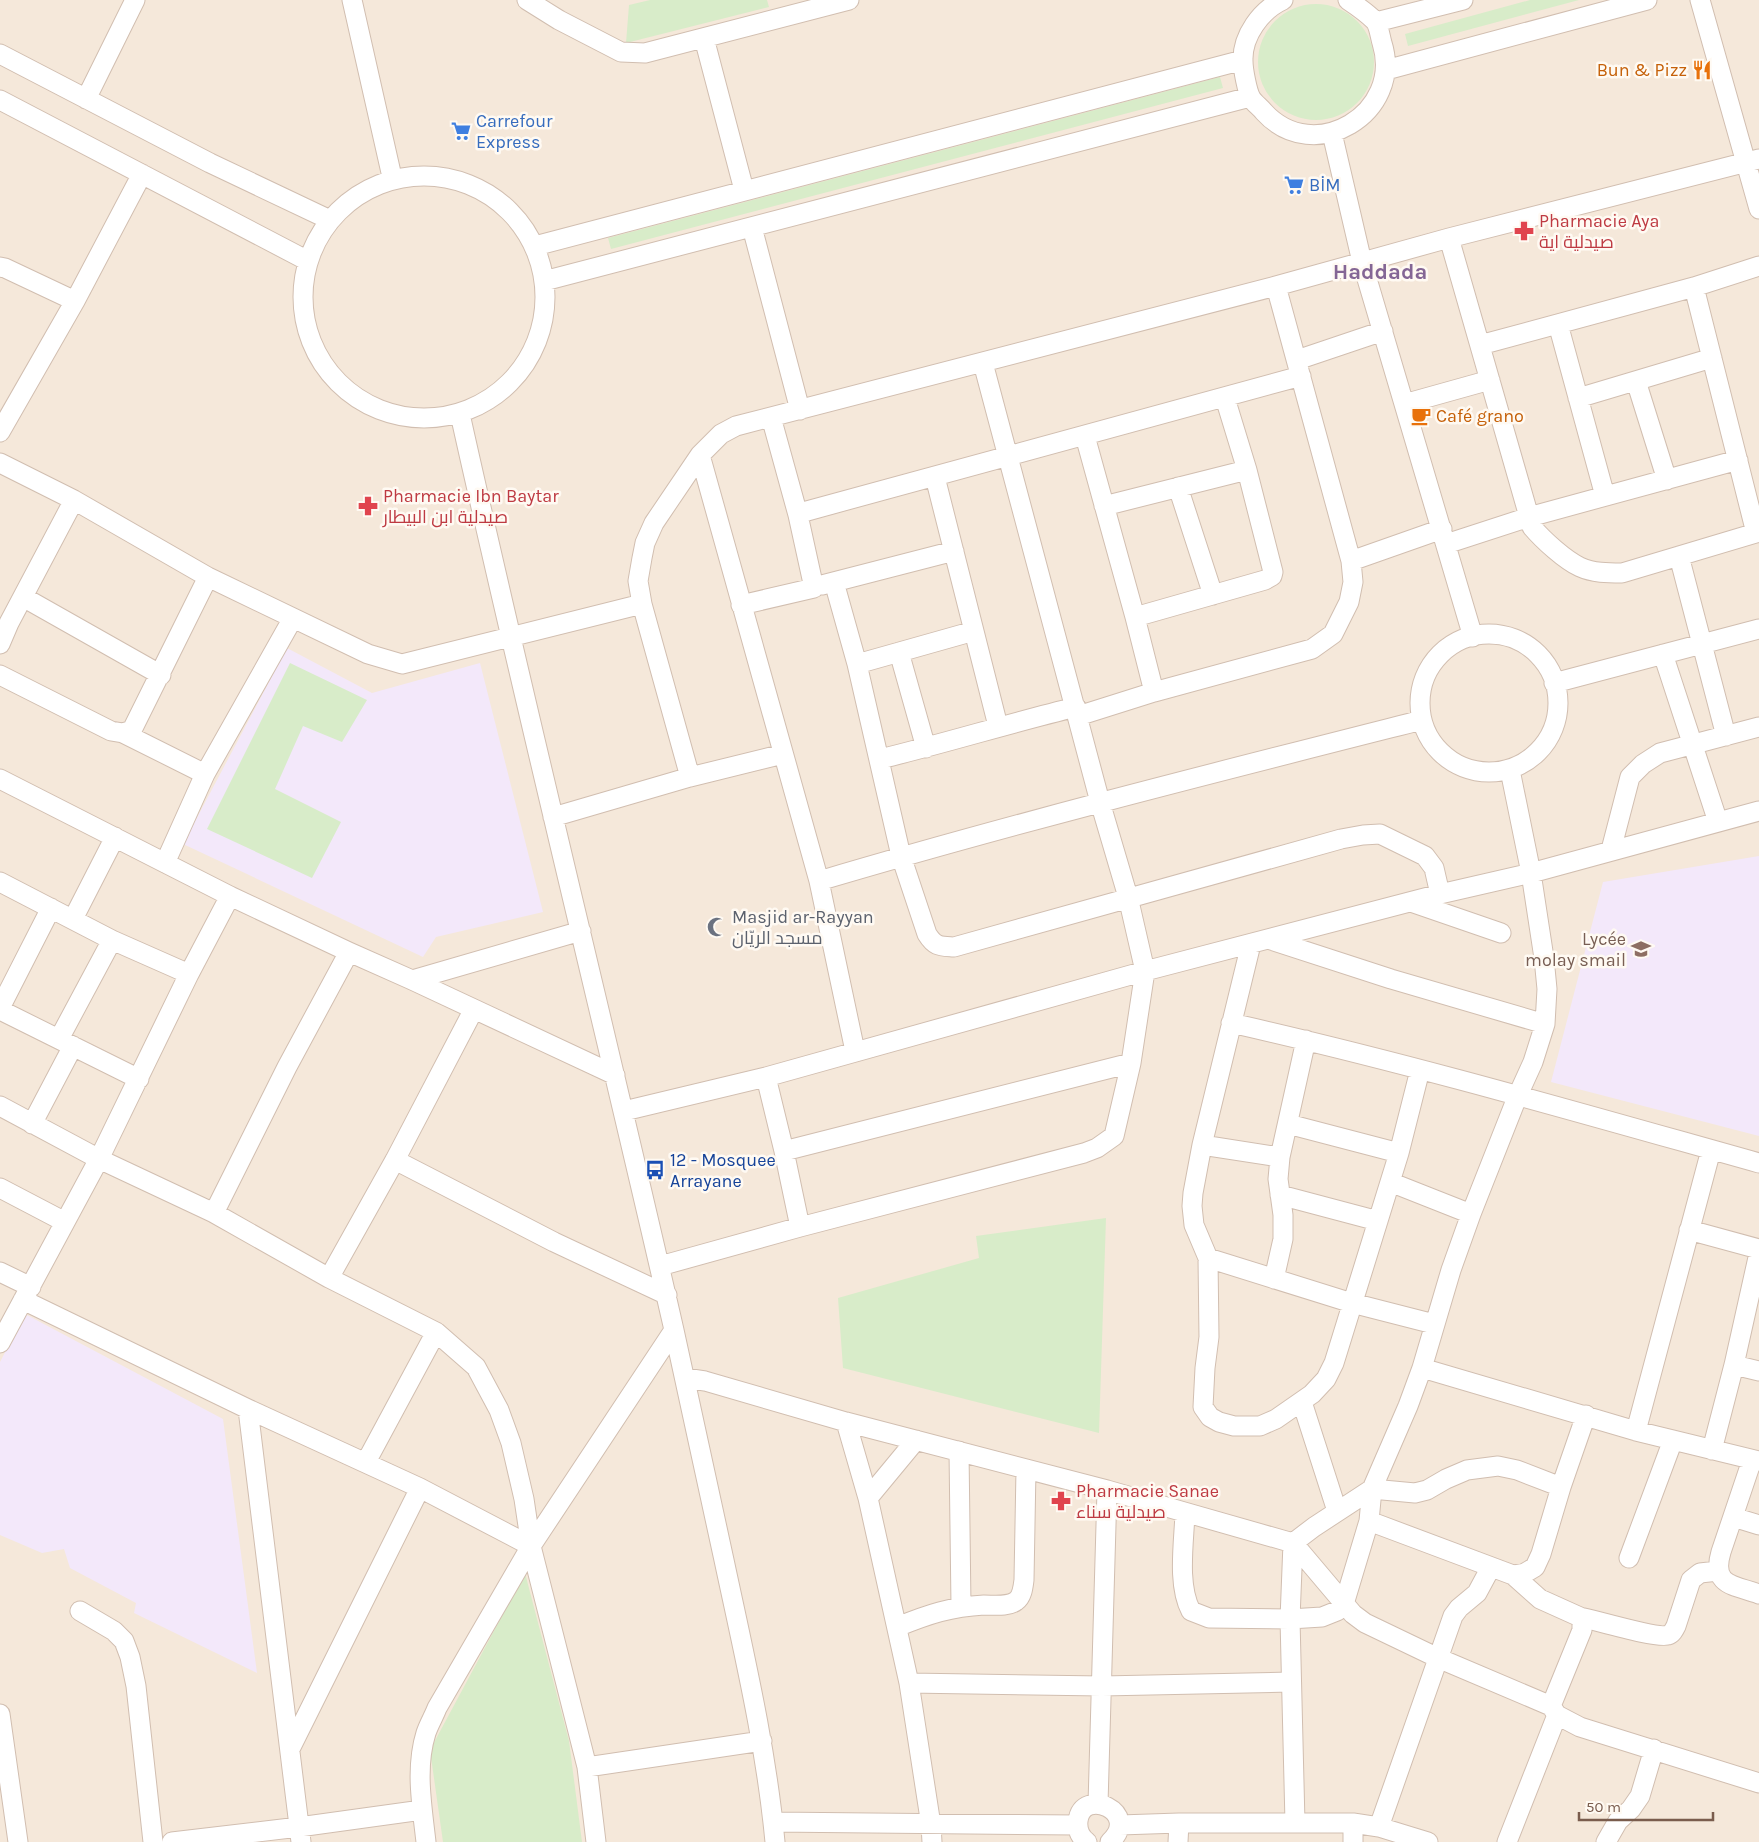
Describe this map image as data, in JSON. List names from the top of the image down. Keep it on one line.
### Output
{"districts":["Haddada"],"places":{"restaurant":["Bun & Pizz"],"supermarket":["Carrefour Express","BİM"],"pharmacy":["Pharmacie Aya صيدلية اية","Pharmacie Ibn Baytar صيدلية ابن البيطار","Pharmacie Sanae صيدلية سناء"],"cafe":["Café grano"],"mosque":["Masjid ar-Rayyan مسجد الريّان"],"school or university":["Lycée molay smail"],"bus stop":["12 - Mosquee Arrayane"]},"scale_bar":"50 m"}
